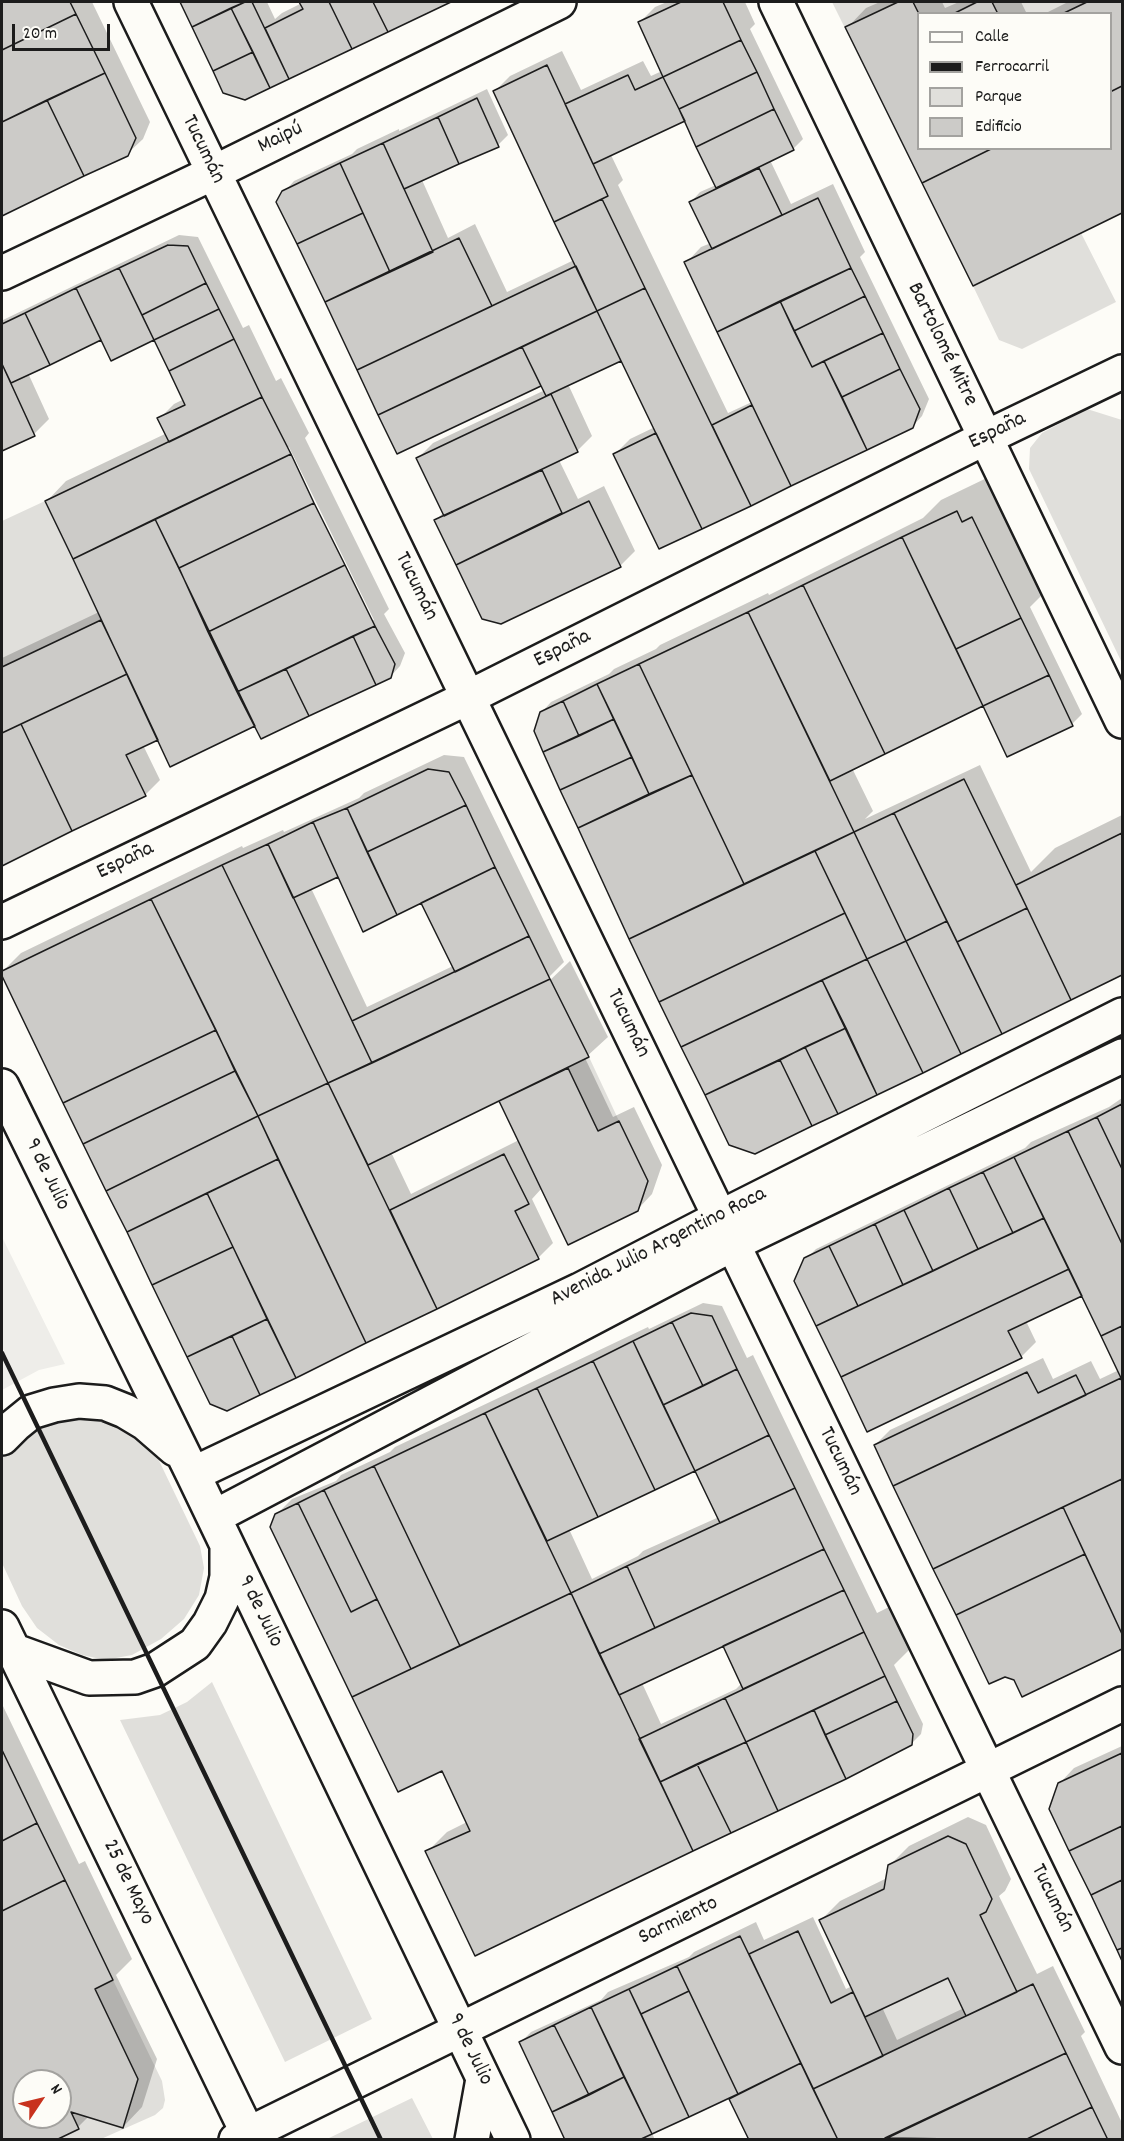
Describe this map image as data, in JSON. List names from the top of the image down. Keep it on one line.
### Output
{"streets":{"street":["Maipú","Tucumán","Bartolomé Mitre","España","9 de Julio","Avenida Julio Argentino Roca","25 de Mayo","Sarmiento"]},"crossings":[["Maipú","Tucumán"],["Tucumán","España"],["Tucumán","Avenida Julio Argentino Roca"],["Tucumán","Sarmiento"],["Bartolomé Mitre","España"],["9 de Julio","Avenida Julio Argentino Roca"],["9 de Julio","Sarmiento"],["25 de Mayo","Sarmiento"]],"legend":["Calle","Ferrocarril","Parque","Edificio"],"scale_bar":"20 m","north":"top right"}
